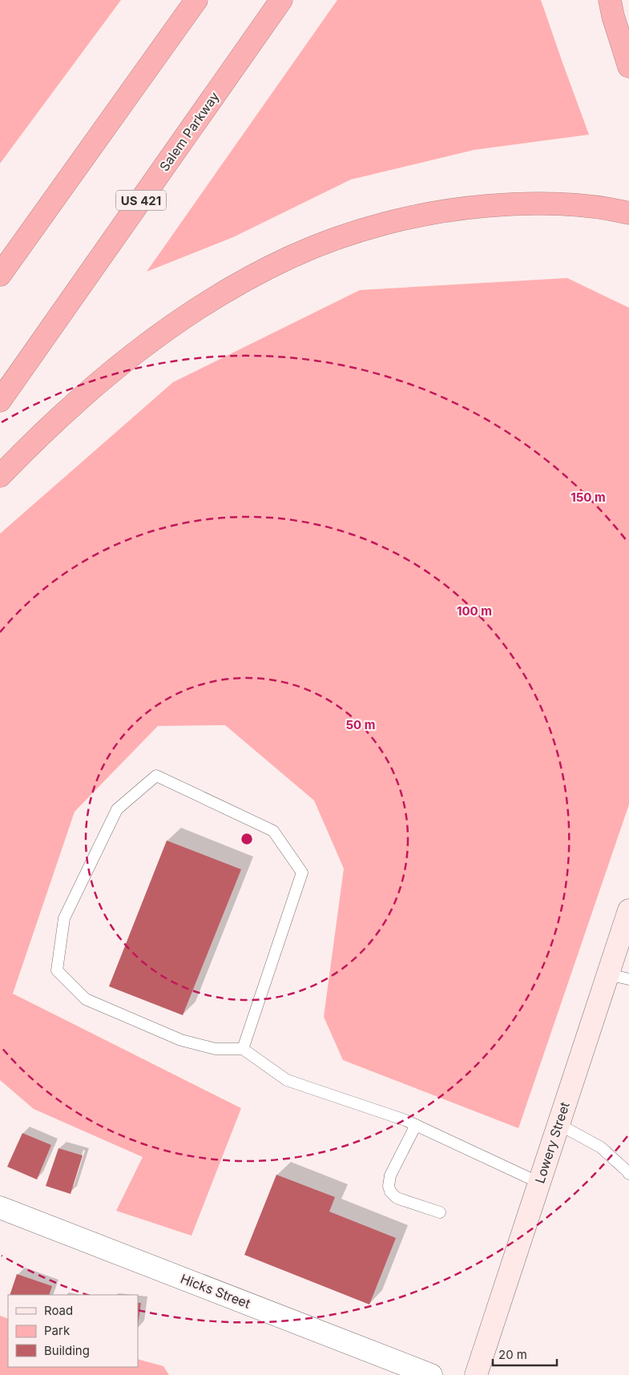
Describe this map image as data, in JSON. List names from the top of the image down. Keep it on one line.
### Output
{"streets":{"highway":["Salem Parkway","US 421"],"main road":["Lowery Street"],"street":["Hicks Street"]},"legend":["Road","Park","Building"],"scale_bar":"20 m","rings":["150 m","100 m","50 m"]}
